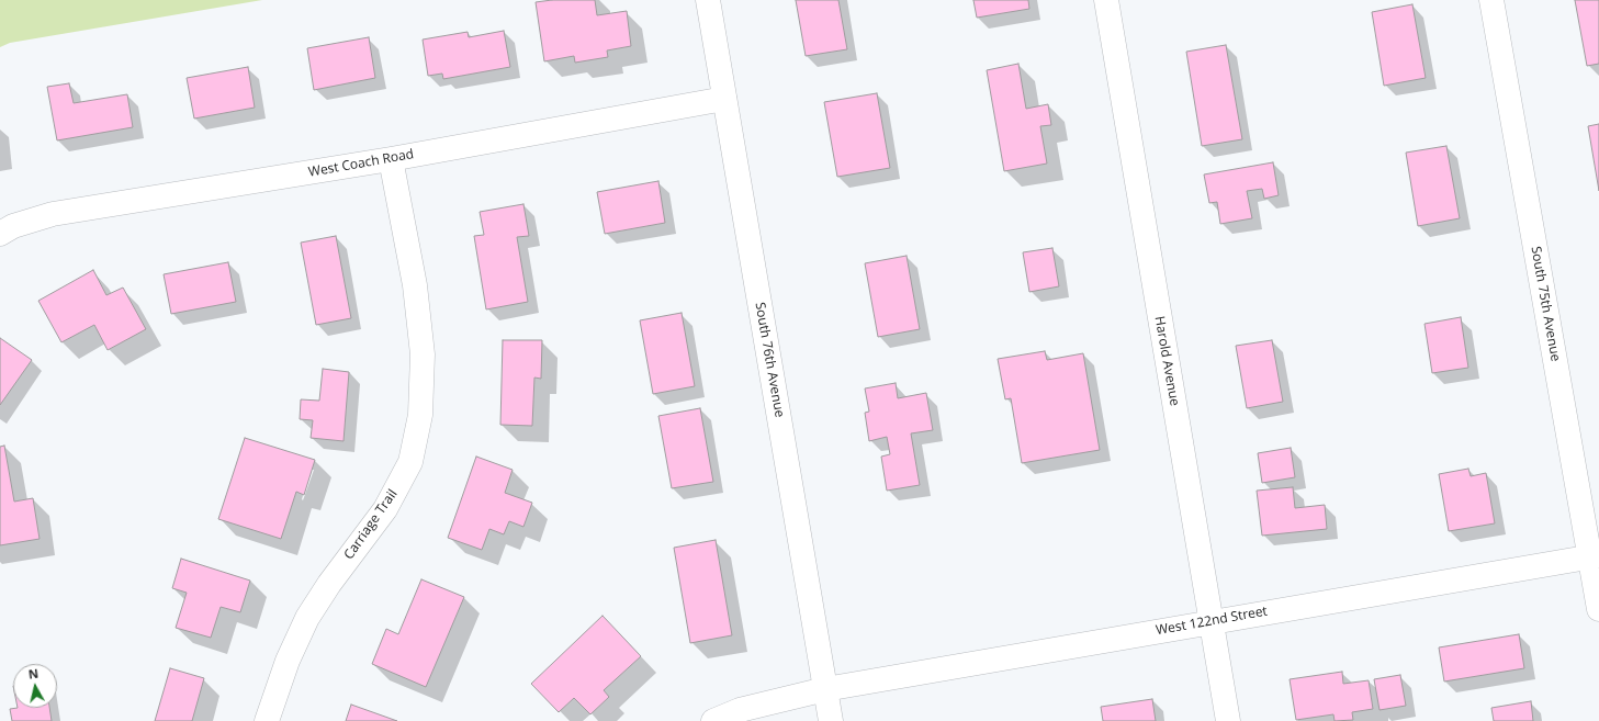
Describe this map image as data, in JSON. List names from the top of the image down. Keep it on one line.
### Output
{"streets":{"street":["West Coach Road","South 75th Avenue","South 76th Avenue","Harold Avenue","Carriage Trail","West 122nd Street"]},"crossings":[["West Coach Road","South 76th Avenue"],["West Coach Road","Carriage Trail"],["South 75th Avenue","West 122nd Street"],["South 76th Avenue","West 122nd Street"],["Harold Avenue","West 122nd Street"]],"north":"top"}
